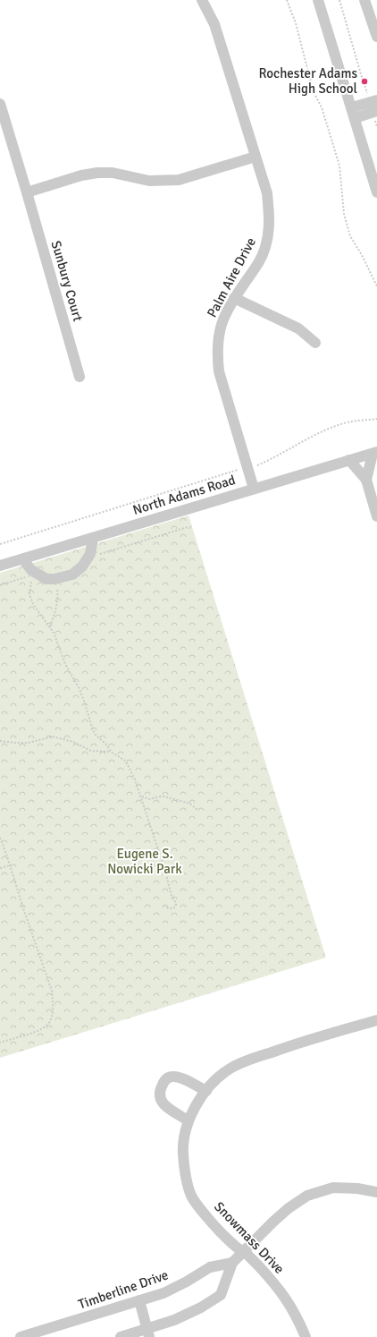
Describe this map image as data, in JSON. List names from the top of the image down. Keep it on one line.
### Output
{"streets":{"street":["Palm Aire Drive","Sunbury Court","North Adams Road","Snowmass Drive","Timberline Drive"]},"crossings":[["Palm Aire Drive","North Adams Road"]],"parks":["Eugene S. Nowicki Park"],"places":["Rochester Adams High School"]}
